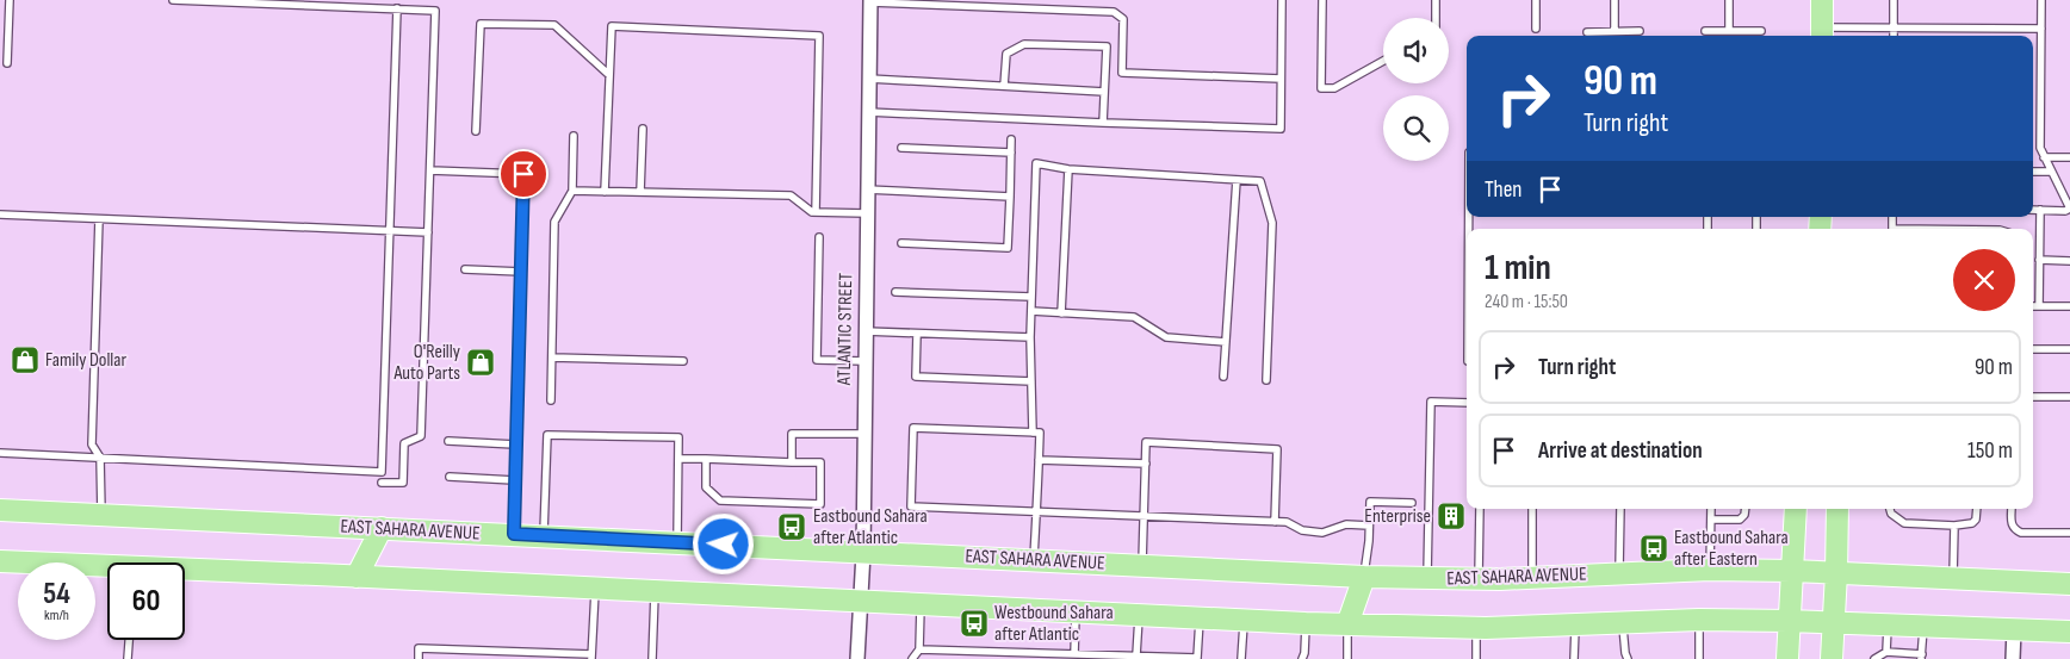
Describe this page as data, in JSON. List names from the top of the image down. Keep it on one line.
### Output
{"streets":{"main road":["EAST SAHARA AVENUE"],"street":["ATLANTIC STREET"]},"crossings":[["ATLANTIC STREET","EAST SAHARA AVENUE"]],"places":{"shop":["Family Dollar","O'Reilly Auto Parts"],"building":["Enterprise"],"bus stop":["Eastbound Sahara after Atlantic","Eastbound Sahara after Eastern","Westbound Sahara after Atlantic"]},"page":{"turn":["90 m","Turn right"],"then":"Then","heading":["1 min","240 m · 15:50"],"list":[{"name":"Turn right","value":"90 m"},{"name":"Arrive at destination","value":"150 m"}],"speed":"54 km/h","limit":"60"}}
